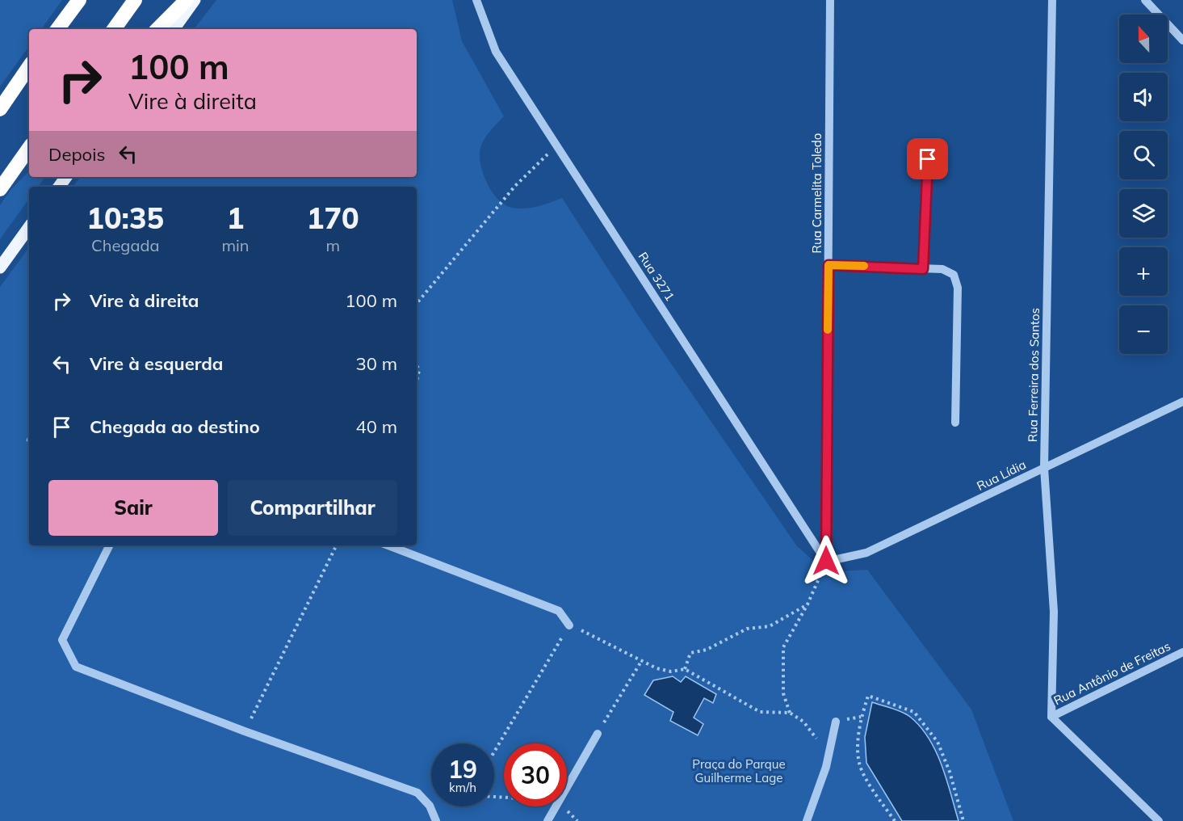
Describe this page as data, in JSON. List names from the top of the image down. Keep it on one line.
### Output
{"streets":{"street":["Rua Carmelita Toledo","Rua 3271","Rua Ferreira dos Santos","Rua Lídia","Rua Antônio de Freitas"]},"crossings":[["Rua Carmelita Toledo","Rua 3271"],["Rua Carmelita Toledo","Rua Lídia"],["Rua 3271","Rua Lídia"],["Rua Ferreira dos Santos","Rua Lídia"],["Rua Ferreira dos Santos","Rua Antônio de Freitas"]],"parks":["Praça do Parque Guilherme Lage"],"north":"top","page":{"map_buttons":["+","−"],"turn":["100 m","Vire à direita"],"then":"Depois","eta":["10:35","Chegada","1","min","170","m"],"list":[{"name":"Vire à direita","value":"100 m"},{"name":"Vire à esquerda","value":"30 m"},{"name":"Chegada ao destino","value":"40 m"}],"buttons":["Sair","Compartilhar"],"speed":"19 km/h","limit":"30"}}
